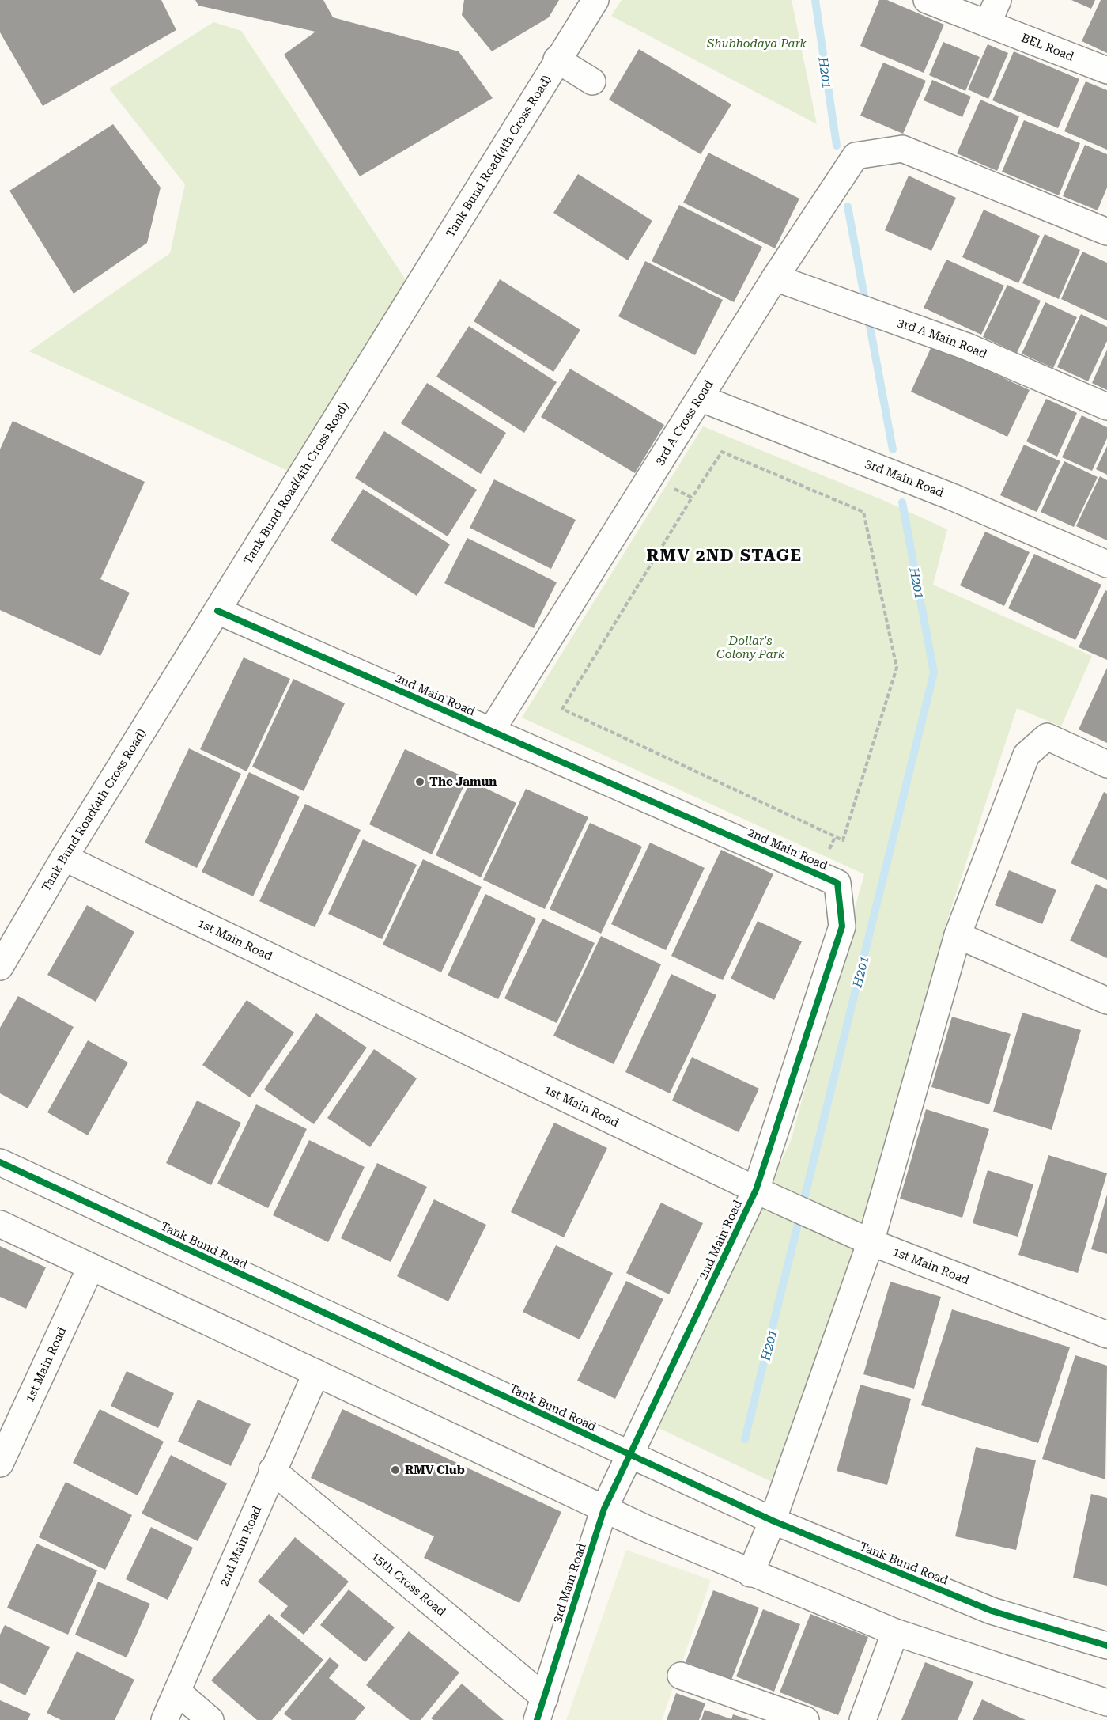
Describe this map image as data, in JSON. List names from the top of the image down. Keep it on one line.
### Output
{"streets":{"street":["BEL Road","Tank Bund Road(4th Cross Road)","3rd A Main Road","3rd A Cross Road","3rd Main Road","2nd Main Road","1st Main Road","Tank Bund Road","15th Cross Road"]},"crossings":[["Tank Bund Road(4th Cross Road)","2nd Main Road"],["Tank Bund Road(4th Cross Road)","1st Main Road"],["3rd A Main Road","3rd A Cross Road"],["3rd A Cross Road","3rd Main Road"],["3rd A Cross Road","2nd Main Road"],["3rd Main Road","2nd Main Road"],["3rd Main Road","Tank Bund Road"],["3rd Main Road","15th Cross Road"],["2nd Main Road","1st Main Road"],["2nd Main Road","Tank Bund Road"],["2nd Main Road","15th Cross Road"]],"districts":["RMV 2ND STAGE"],"water":["H201"],"parks":["Shubhodaya Park","Dollar's Colony Park"],"places":["The Jamun","RMV Club"]}
